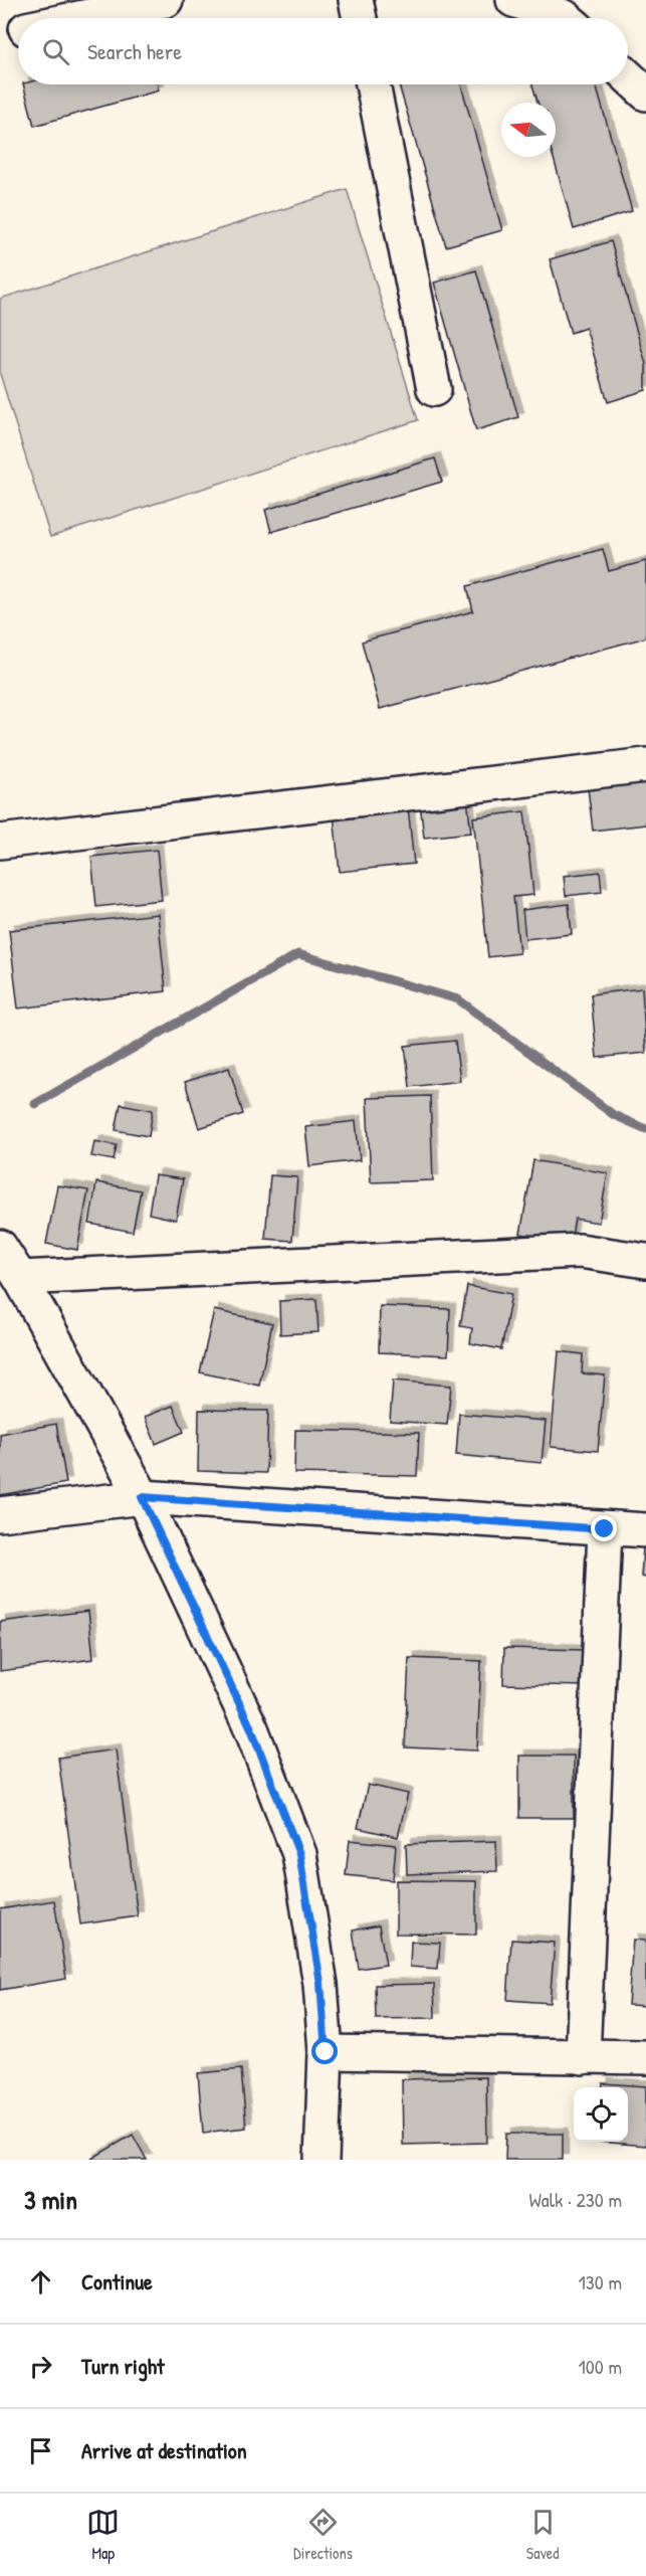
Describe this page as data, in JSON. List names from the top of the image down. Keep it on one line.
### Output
{"north":"left","page":{"search":"Search here","heading":["3 min","Walk · 230 m"],"list":[["Continue","130 m"],["Turn right","100 m"],"Arrive at destination"],"nav":["Map","Directions","Saved"]}}
